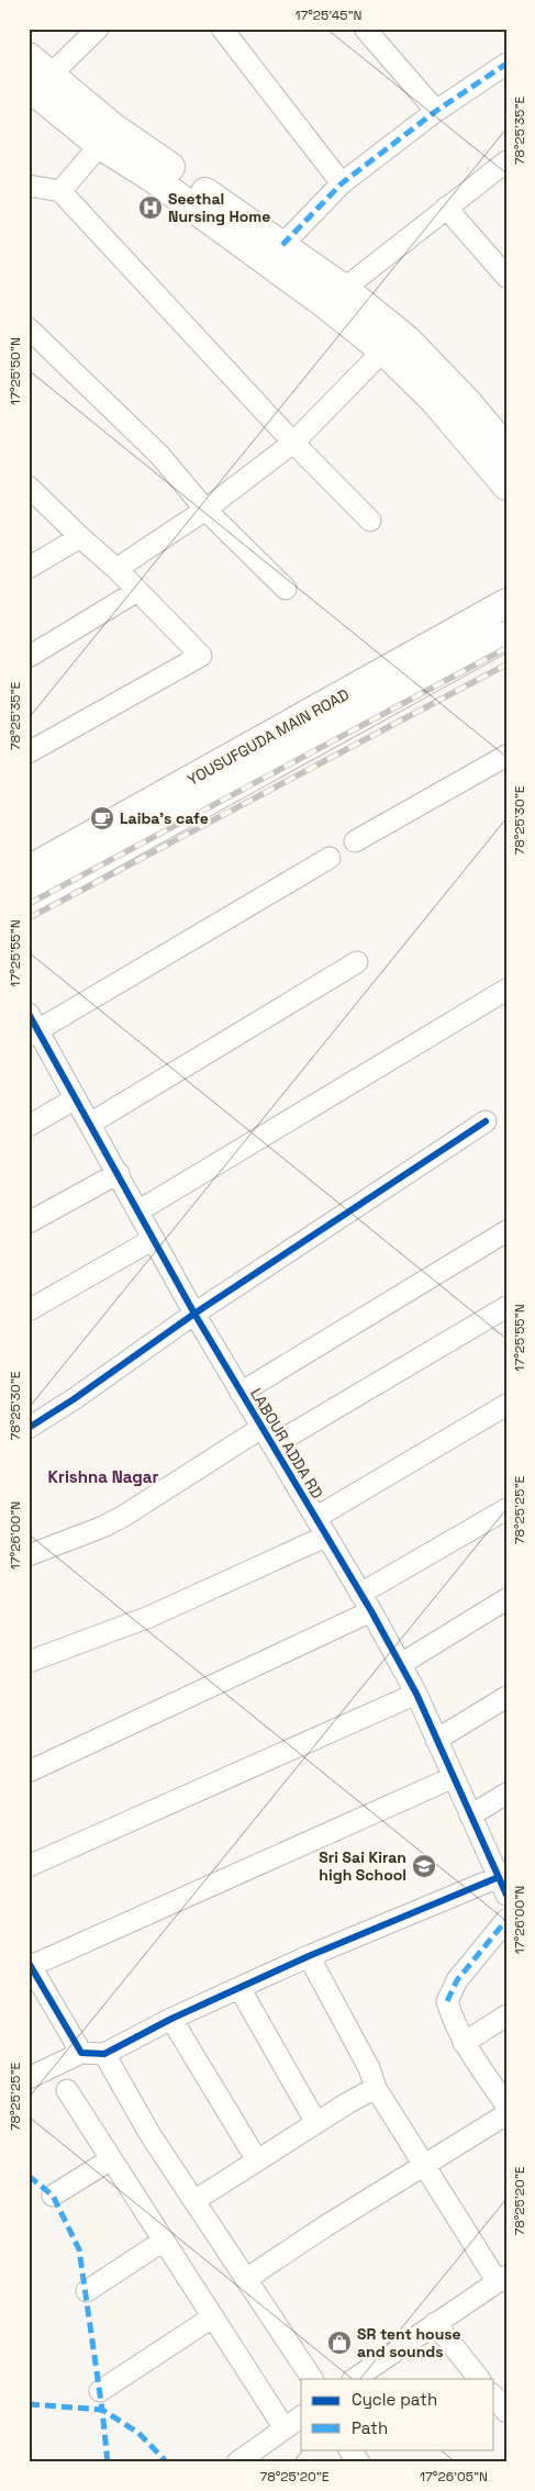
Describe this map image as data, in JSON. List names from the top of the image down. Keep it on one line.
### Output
{"streets":{"main road":["YOUSUFGUDA MAIN ROAD"],"street":["LABOUR ADDA RD"]},"districts":["Krishna Nagar"],"places":{"hospital":["Seethal Nursing Home"],"cafe":["Laiba's cafe"],"school or university":["Sri Sai Kiran high School"],"shop":["SR tent house and sounds"]},"legend":["Cycle path","Path"],"coordinates":["17°25'45\"N","78°25'35\"E","17°25'50\"N","78°25'30\"E","17°25'55\"N","78°25'25\"E","17°26'00\"N","78°25'20\"E","17°26'05\"N"]}
